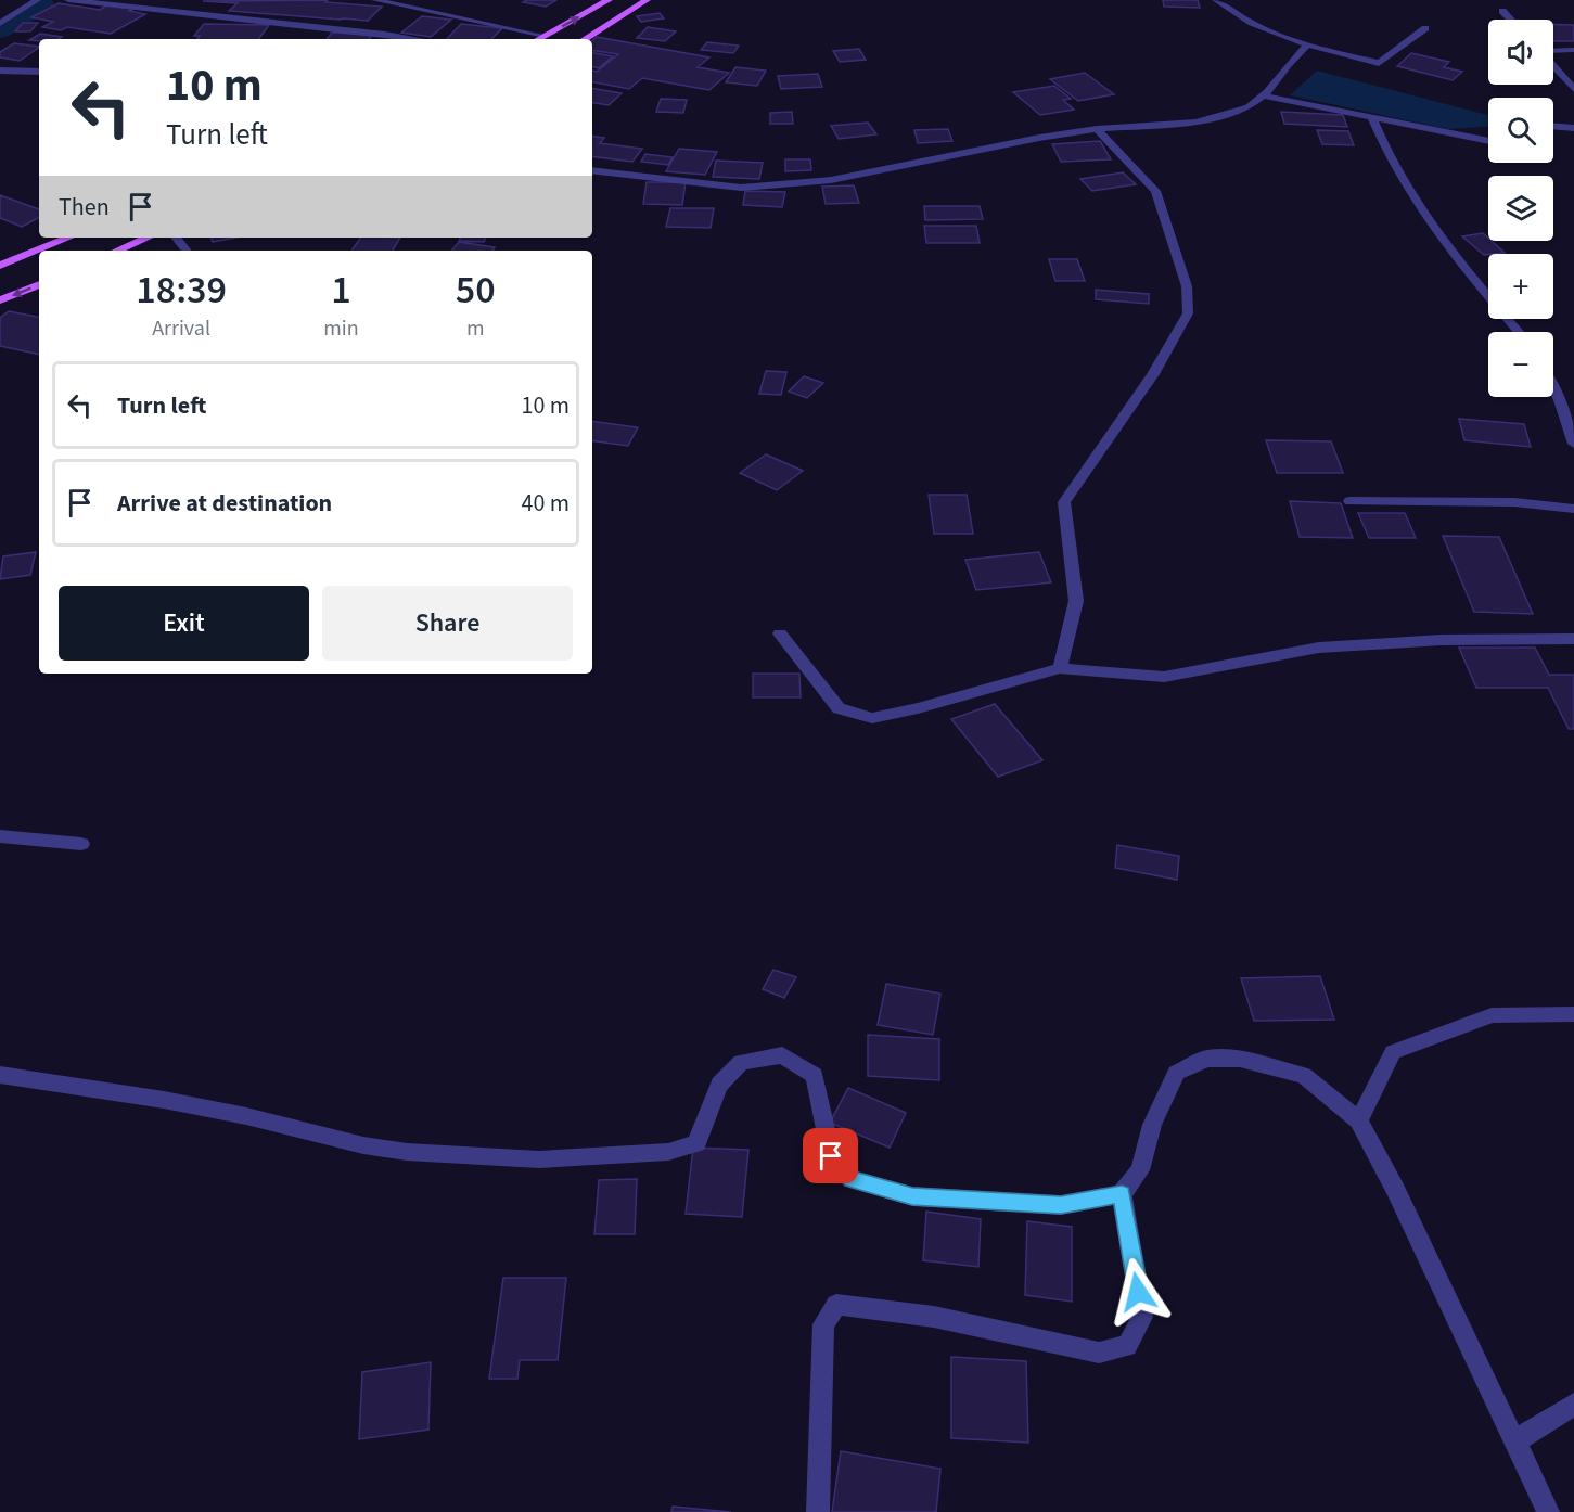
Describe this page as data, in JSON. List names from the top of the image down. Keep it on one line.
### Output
{"page":{"map_buttons":["+","−"],"turn":["10 m","Turn left"],"then":"Then","eta":["18:39","Arrival","1","min","50","m"],"list":[{"name":"Turn left","value":"10 m"},{"name":"Arrive at destination","value":"40 m"}],"buttons":["Exit","Share"]}}
